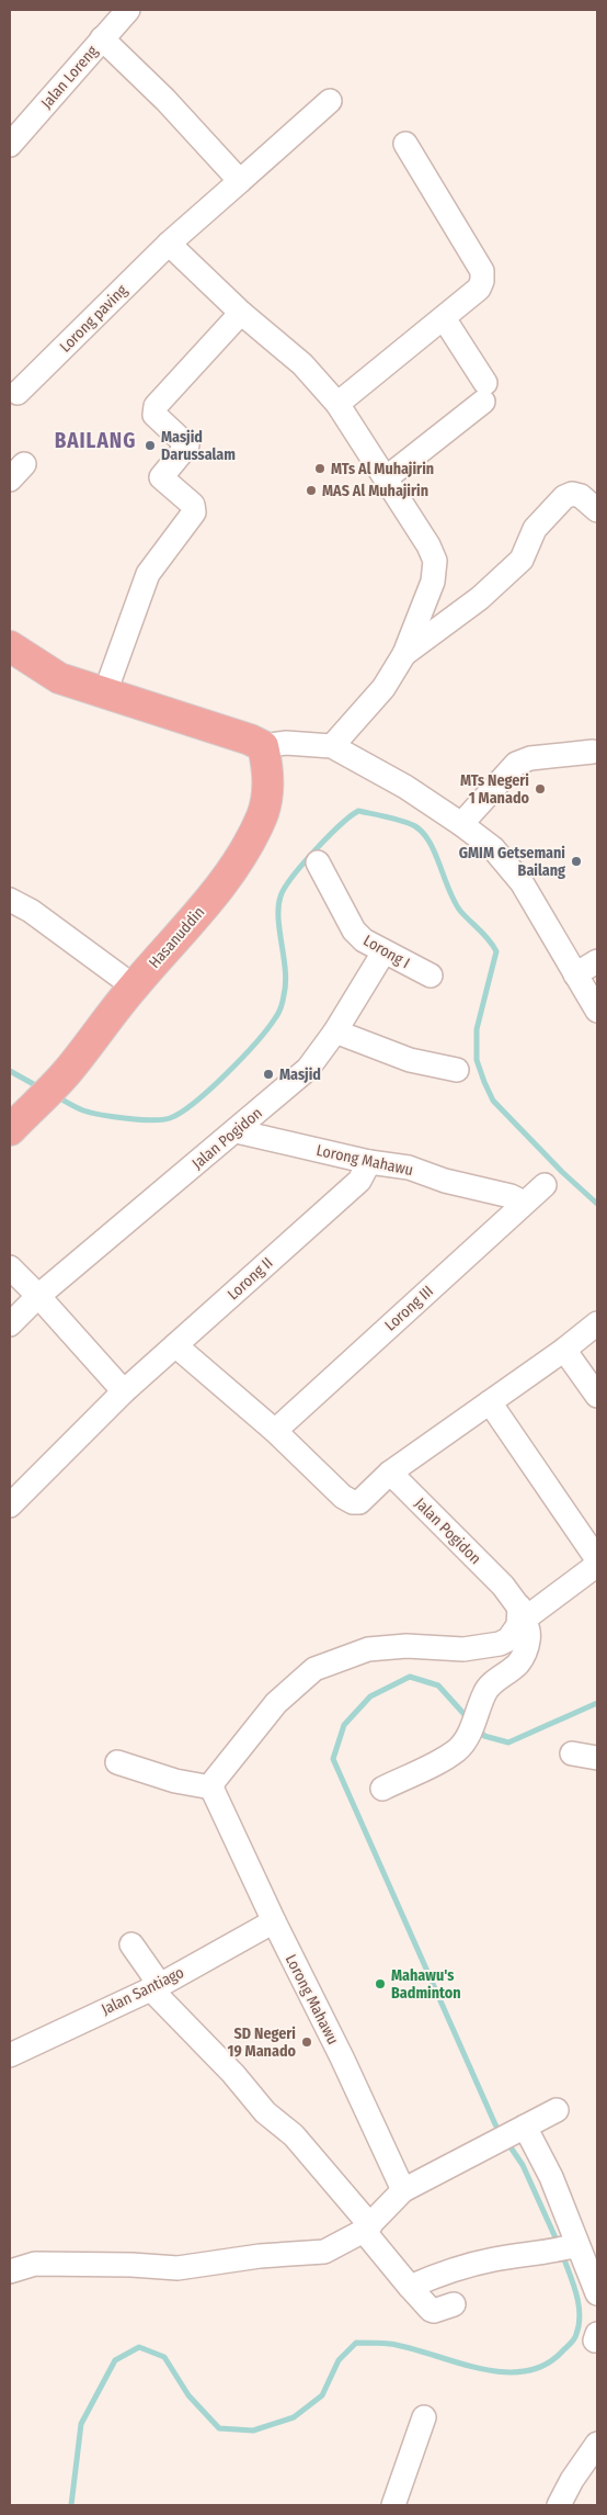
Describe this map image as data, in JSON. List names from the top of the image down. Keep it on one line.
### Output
{"streets":{"highway":["Hasanuddin"],"street":["Jalan Loreng","Lorong paving","Lorong I","Jalan Pogidon","Lorong Mahawu","Lorong II","Lorong III","Jalan Santiago"]},"crossings":[["Lorong I","Jalan Pogidon"],["Jalan Pogidon","Lorong Mahawu"],["Lorong Mahawu","Lorong II"],["Lorong Mahawu","Lorong III"],["Lorong Mahawu","Jalan Santiago"]],"districts":["BAILANG"],"places":["Masjid Darussalam","MTs Al Muhajirin","MAS Al Muhajirin","MTs Negeri 1 Manado","GMIM Getsemani Bailang","Masjid","Mahawu's Badminton","SD Negeri 19 Manado"]}
